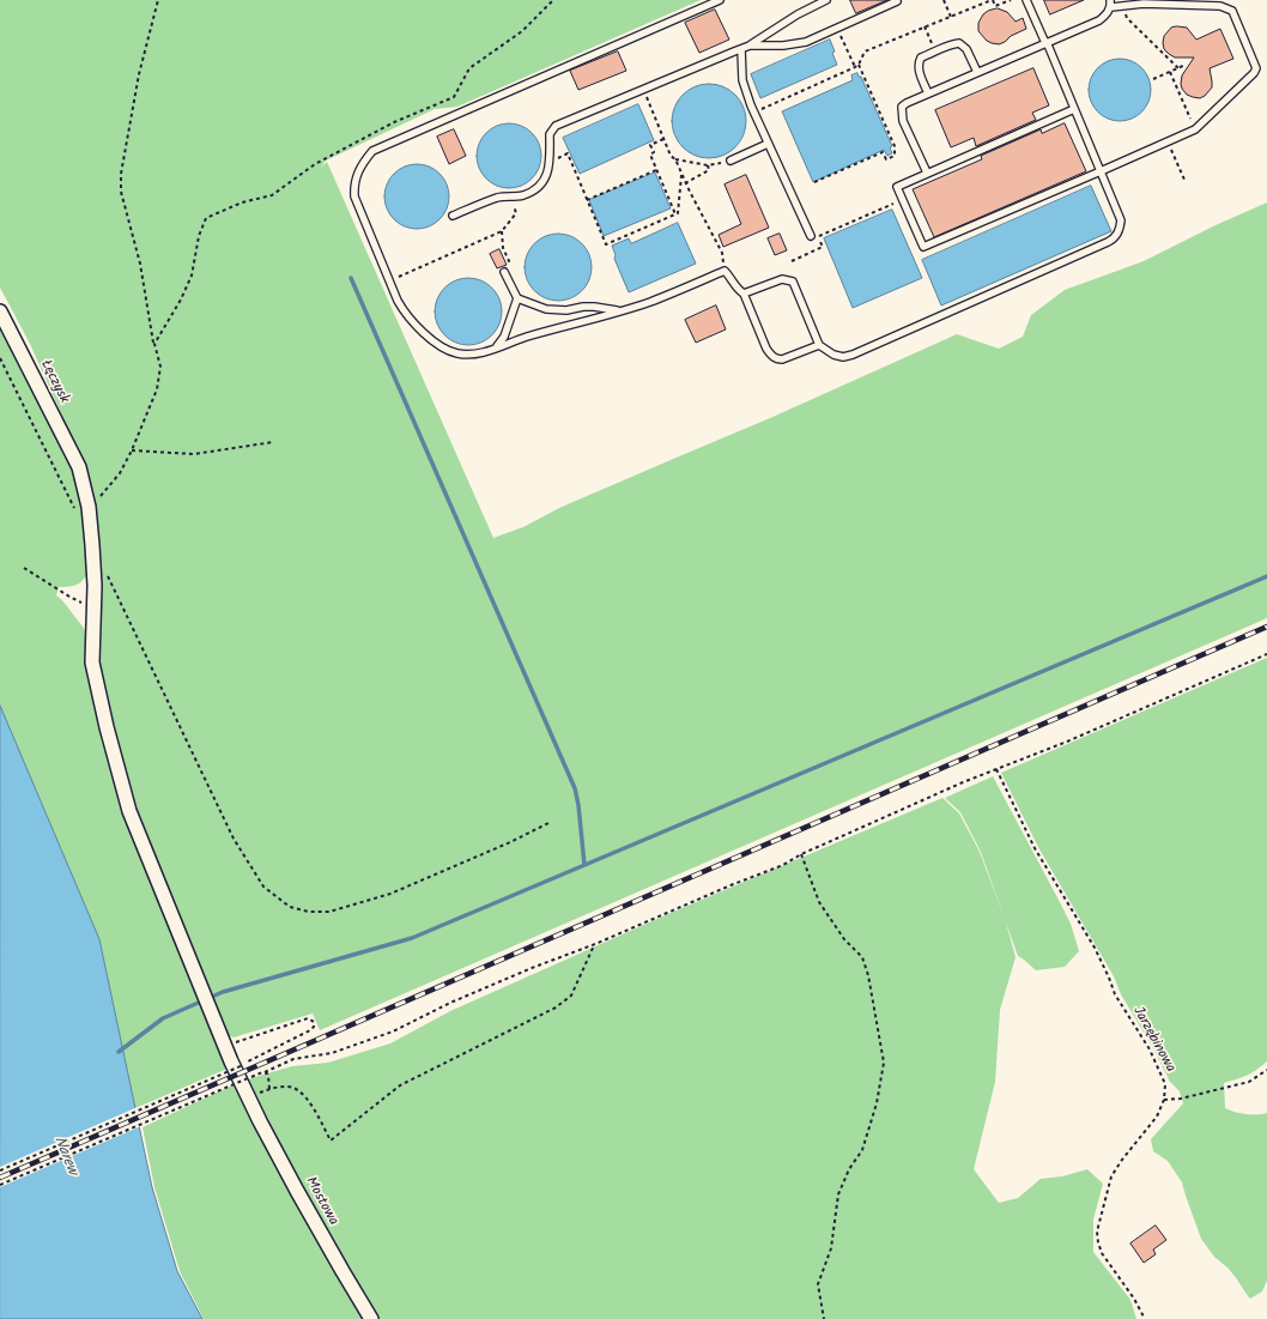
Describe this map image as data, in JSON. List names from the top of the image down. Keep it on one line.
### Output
{"streets":{"street":["Łęczysk","Mostowa"],"path":["Jarzębinowa"]},"crossings":[["Łęczysk","Mostowa"]],"water":["Narew"]}
